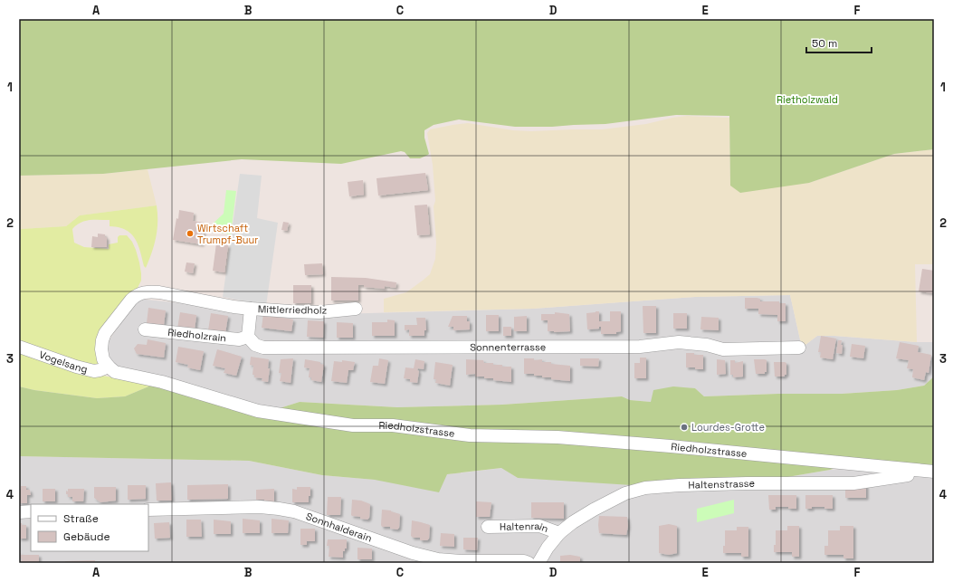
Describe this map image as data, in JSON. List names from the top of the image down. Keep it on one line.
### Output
{"streets":{"street":["Mittlerriedholz","Riedholzrain","Sonnenterrasse","Vogelsang","Riedholzstrasse","Haltenstrasse","Sonnhalderain","Haltenrain"]},"crossings":[["Riedholzrain","Sonnenterrasse"],["Vogelsang","Riedholzstrasse"],["Riedholzstrasse","Haltenstrasse"],["Haltenstrasse","Haltenrain"]],"parks":["Rietholzwald"],"places":["Wirtschaft Trumpf-Buur","Lourdes-Grotte"],"legend":["Straße","Gebäude"],"scale_bar":"50 m","grid":{"columns":["A","B","C","D","E","F"],"rows":["1","2","3","4"]}}
